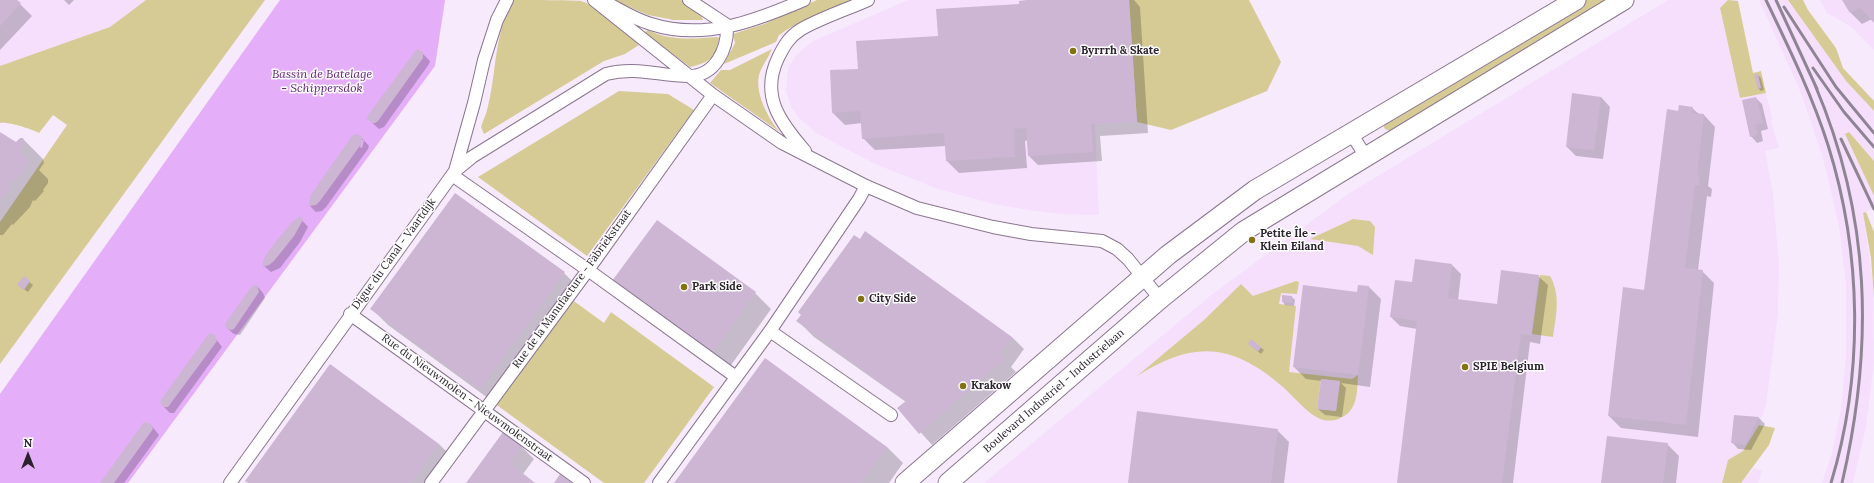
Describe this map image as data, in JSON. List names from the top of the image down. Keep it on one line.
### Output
{"streets":{"main road":["Boulevard Industriel - Industrielaan"],"street":["Digue du Canal - Vaartdijk","Rue de la Manufacture - Fabriekstraat","Rue du Nieuwmolen - Nieuwmolenstraat"]},"crossings":[["Digue du Canal - Vaartdijk","Rue du Nieuwmolen - Nieuwmolenstraat"],["Rue de la Manufacture - Fabriekstraat","Rue du Nieuwmolen - Nieuwmolenstraat"]],"water":["Bassin de Batelage - Schippersdok"],"places":["Byrrrh & Skate","Petite Île - Klein Eiland","Park Side","City Side","SPIE Belgium","Krakow"],"north":"top"}
